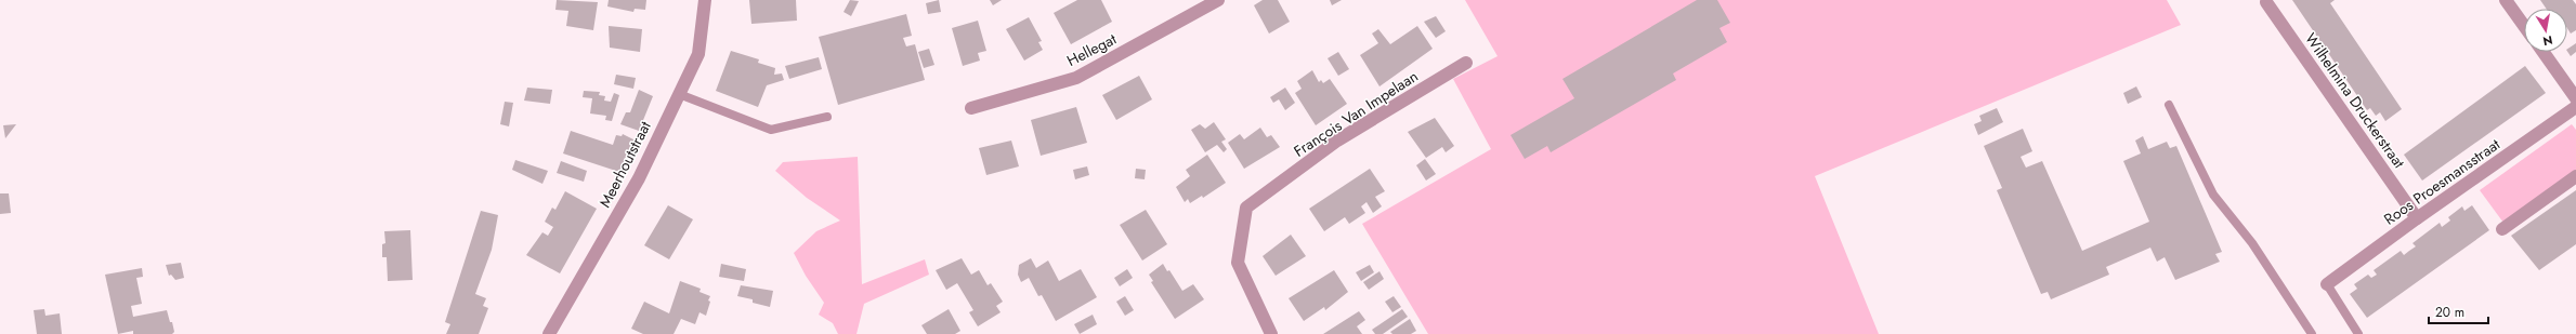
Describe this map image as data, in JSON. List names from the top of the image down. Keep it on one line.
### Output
{"streets":{"street":["Hellegat","Wilhelmina Druckerstraat","François Van Impelaan","Meerhoutstraat","Roos Proesmansstraat"]},"crossings":[["Wilhelmina Druckerstraat","Roos Proesmansstraat"]],"scale_bar":"20 m","north":"bottom"}
